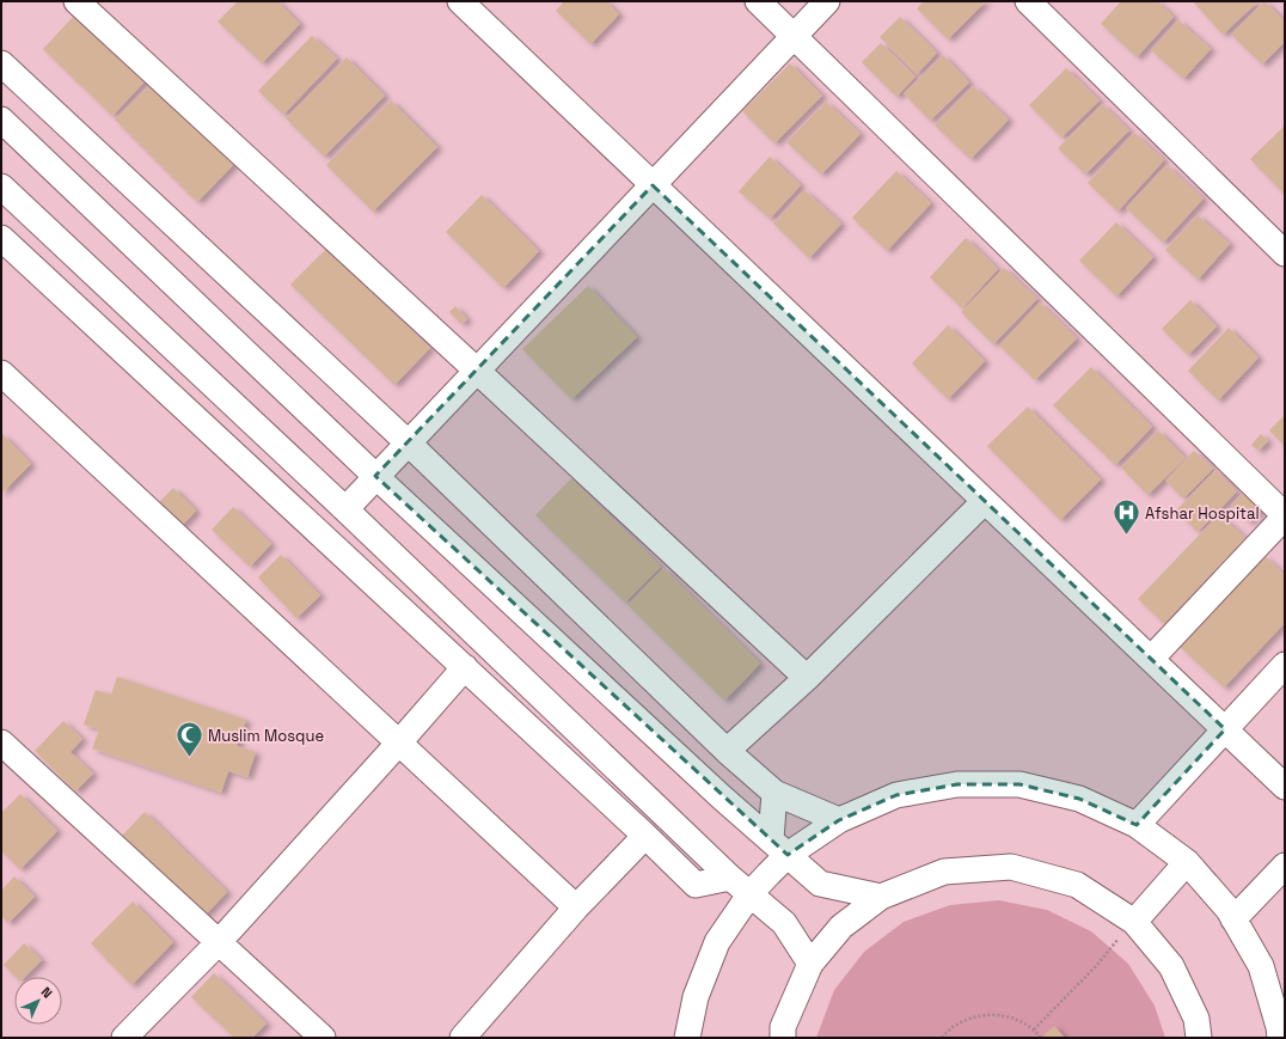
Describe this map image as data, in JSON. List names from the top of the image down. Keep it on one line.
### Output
{"places":{"hospital":["Afshar Hospital"],"mosque":["Muslim Mosque"]},"north":"top right"}
